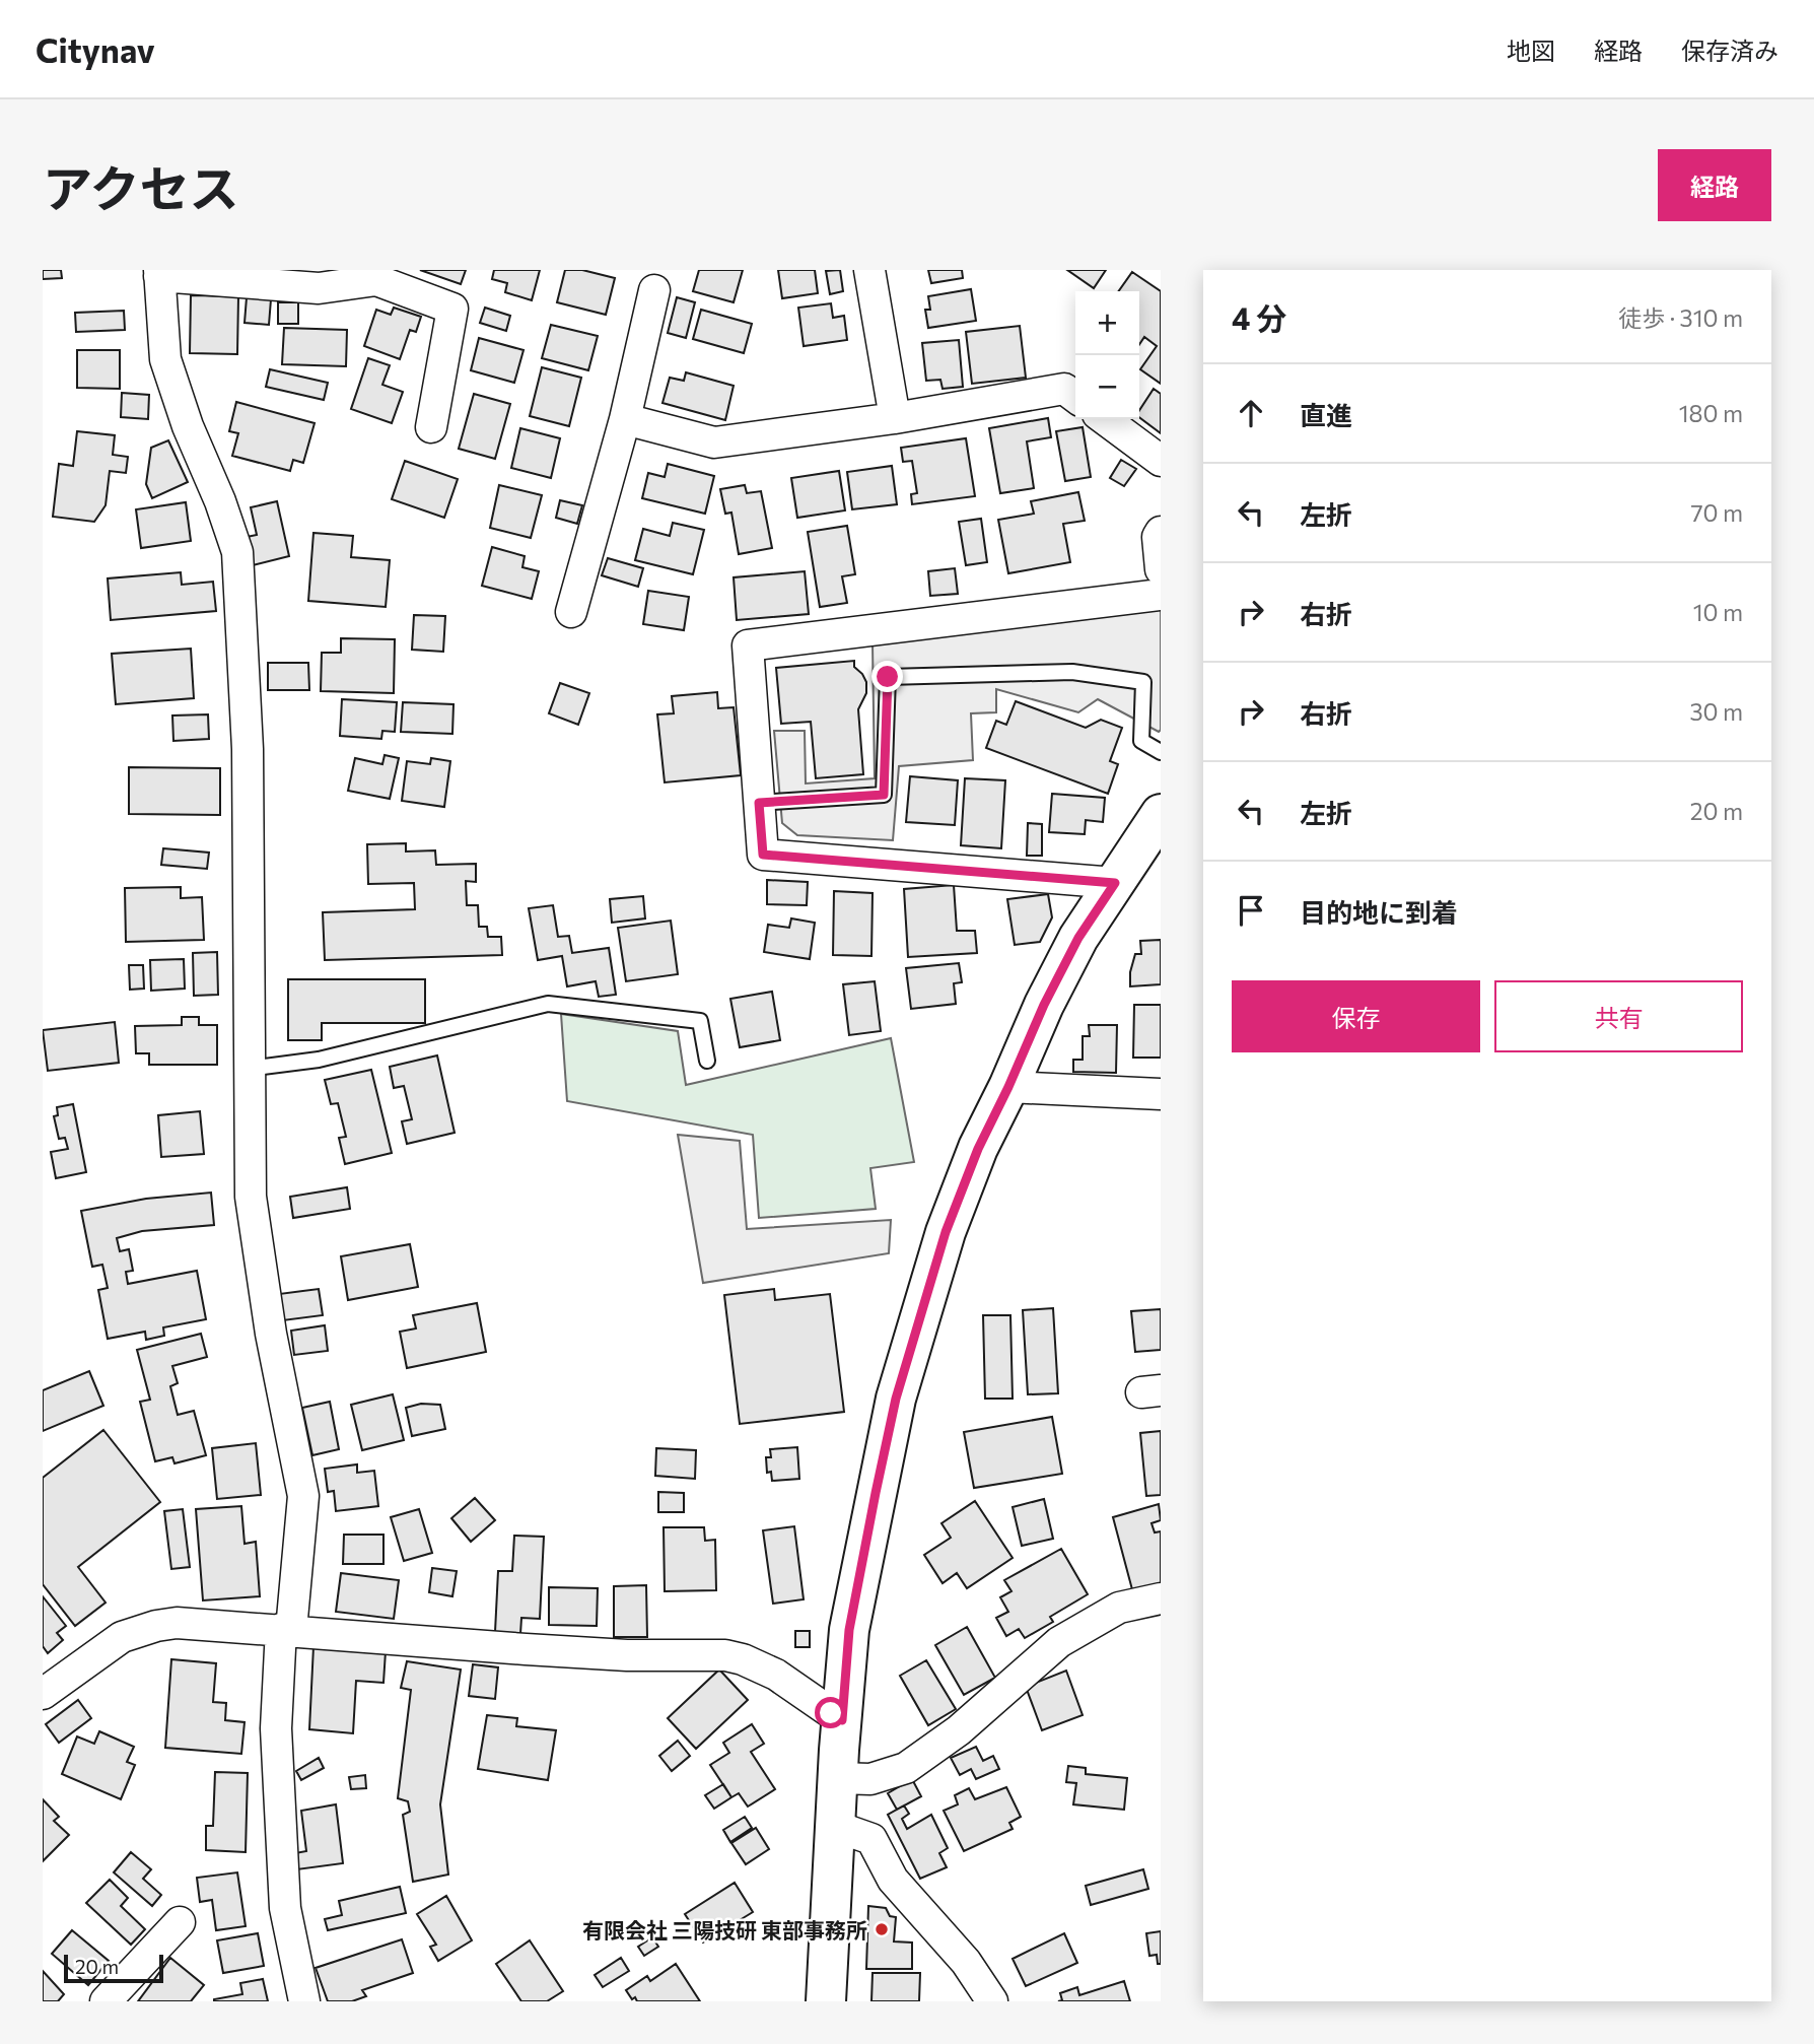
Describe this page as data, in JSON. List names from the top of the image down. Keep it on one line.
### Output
{"places":["有限会社 三陽技研 東部事務所"],"scale_bar":"20 m","page":{"header":"Citynav","nav":["地図","経路","保存済み"],"title":"アクセス","buttons":["経路",["保存","共有"]],"heading":["4 分","徒歩 · 310 m"],"map_buttons":["+","−"],"list":[["直進","180 m"],["左折","70 m"],["右折","10 m"],["右折","30 m"],["左折","20 m"],"目的地に到着"],"scale":"20 m"}}
